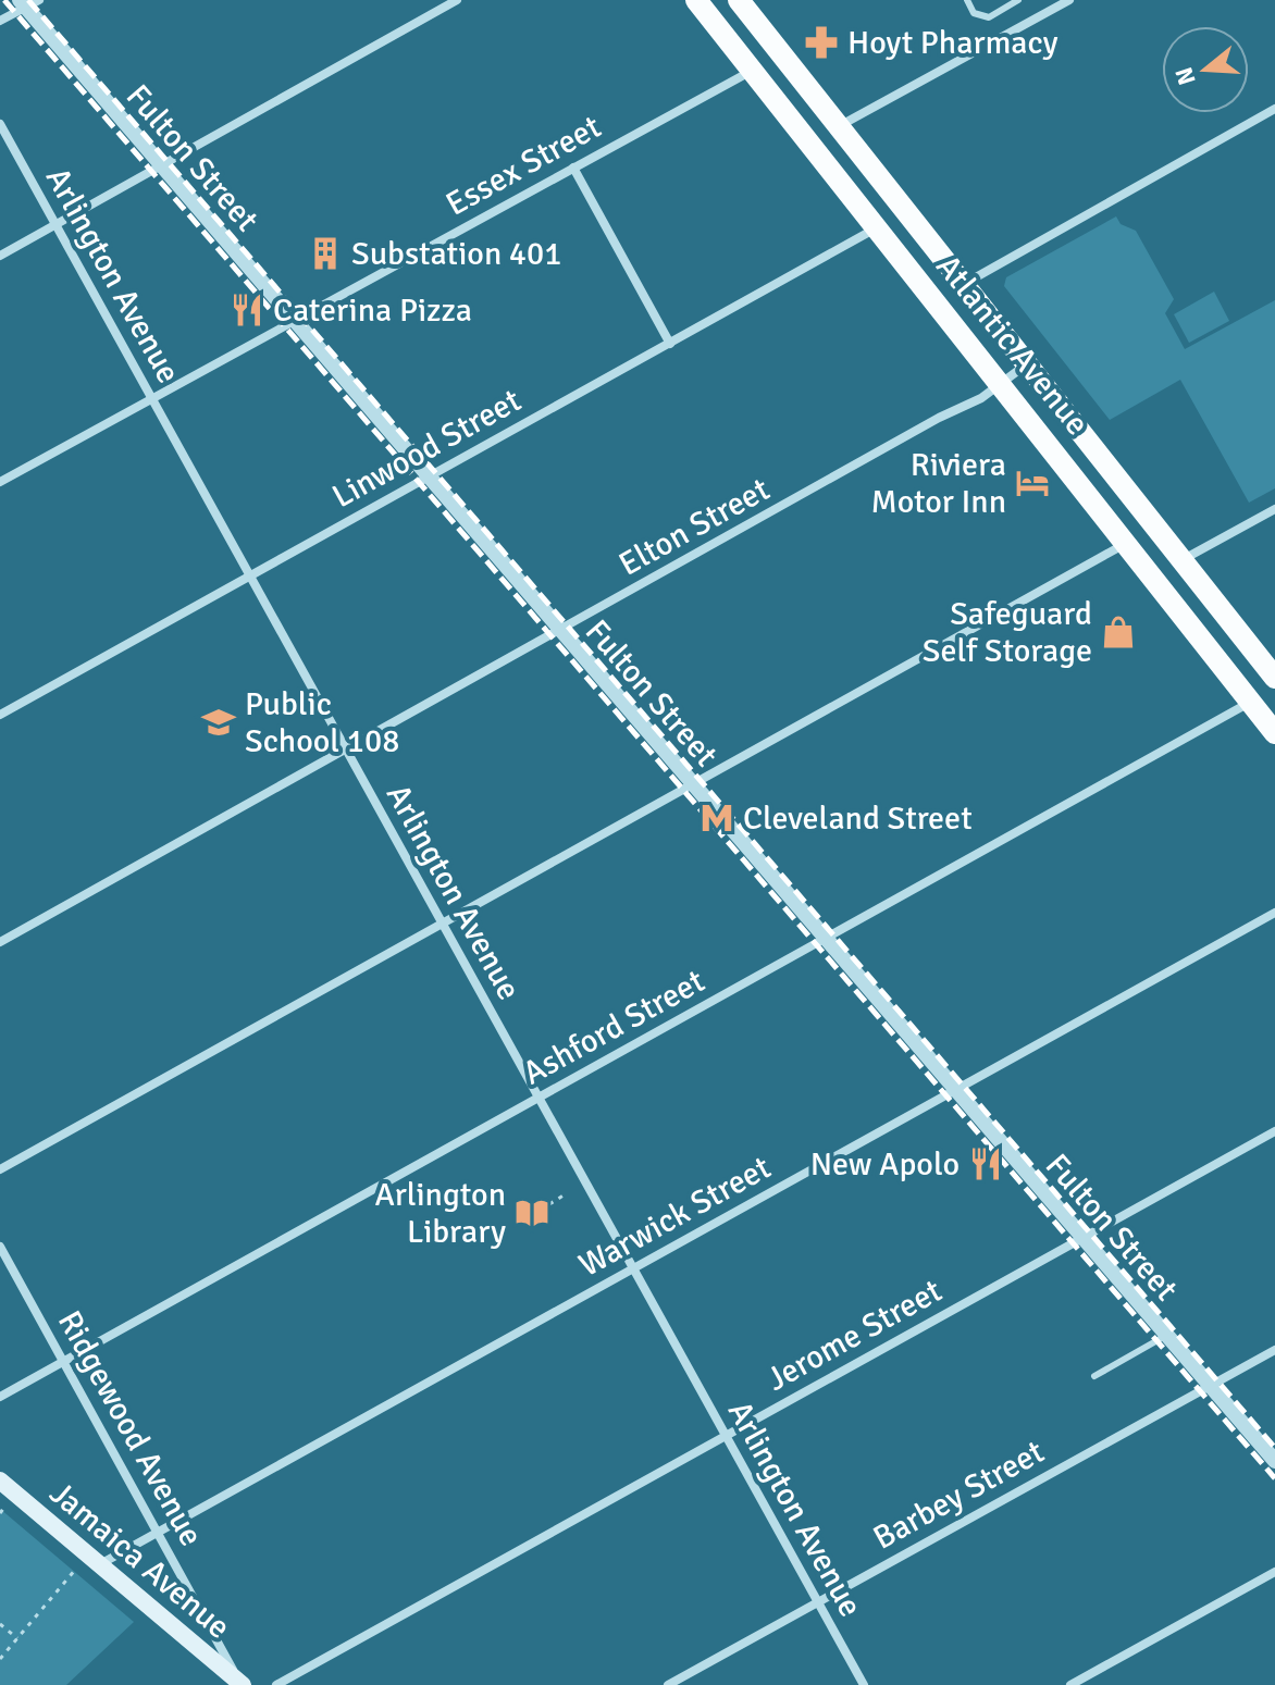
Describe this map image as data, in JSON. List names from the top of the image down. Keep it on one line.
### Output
{"streets":{"main road":["Atlantic Avenue","Jamaica Avenue"],"street":["Fulton Street","Essex Street","Arlington Avenue","Linwood Street","Elton Street","Ashford Street","Warwick Street","Jerome Street","Ridgewood Avenue","Barbey Street"]},"crossings":[["Fulton Street","Essex Street"],["Fulton Street","Linwood Street"],["Fulton Street","Elton Street"],["Fulton Street","Ashford Street"],["Fulton Street","Warwick Street"],["Fulton Street","Jerome Street"],["Fulton Street","Barbey Street"],["Essex Street","Arlington Avenue"],["Essex Street","Atlantic Avenue"],["Arlington Avenue","Linwood Street"],["Arlington Avenue","Elton Street"],["Arlington Avenue","Ashford Street"],["Arlington Avenue","Warwick Street"],["Arlington Avenue","Jerome Street"],["Arlington Avenue","Barbey Street"],["Atlantic Avenue","Linwood Street"],["Atlantic Avenue","Elton Street"],["Atlantic Avenue","Ashford Street"],["Ashford Street","Ridgewood Avenue"],["Warwick Street","Ridgewood Avenue"],["Warwick Street","Jamaica Avenue"],["Ridgewood Avenue","Jamaica Avenue"]],"places":{"pharmacy":["Hoyt Pharmacy"],"building":["Substation 401"],"restaurant":["Caterina Pizza","New Apolo"],"hotel":["Riviera Motor Inn"],"shop":["Safeguard Self Storage"],"school or university":["Public School 108"],"metro station":["Cleveland Street"],"library":["Arlington Library"]},"north":"left"}
